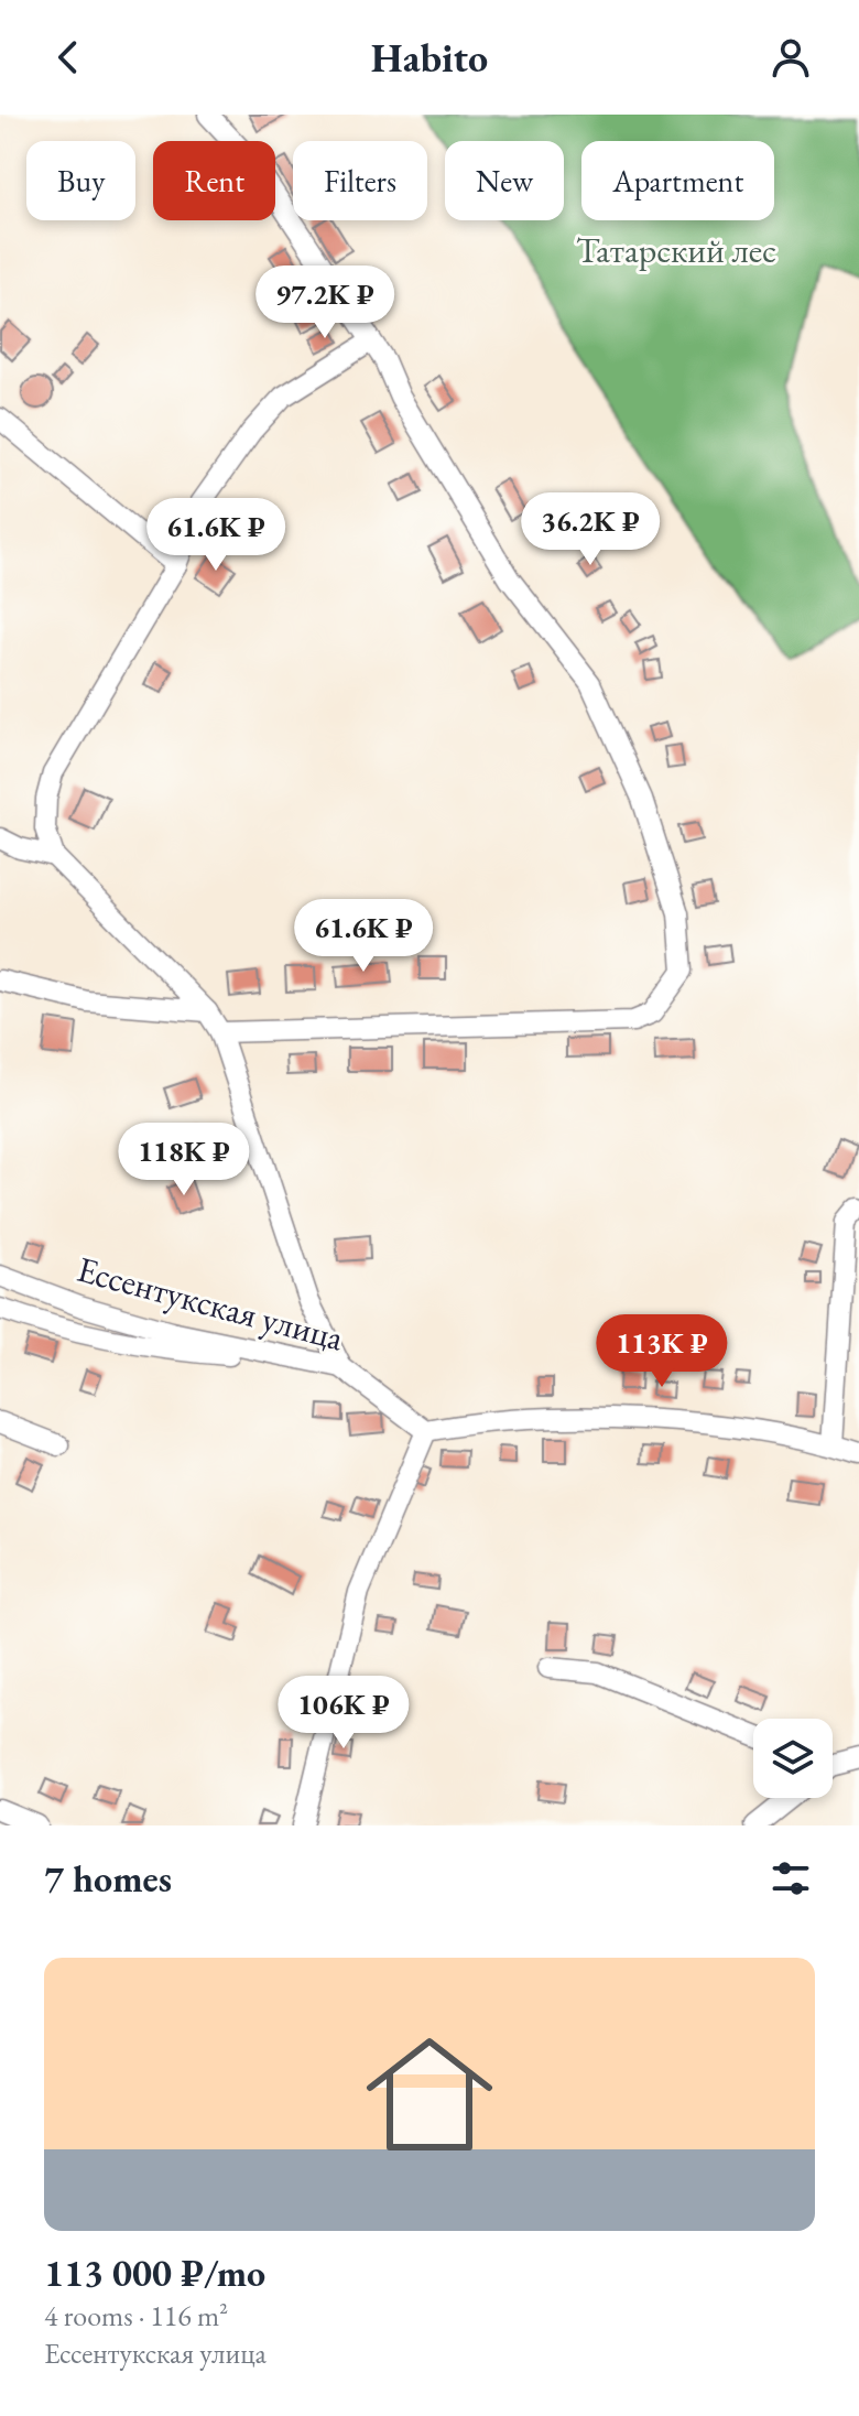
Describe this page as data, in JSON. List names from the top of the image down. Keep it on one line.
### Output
{"streets":{"street":["Ессентукская улица"]},"parks":["Татарский лес"],"page":{"header":"Habito","chip":["Buy","Rent","Filters","New","Apartment"],"price":["97.2K ₽","36.2K ₽","61.6K ₽","61.6K ₽","118K ₽","113K ₽","106K ₽"],"heading":"7 homes","list":[{"name":"113 000 ₽/mo","note":"4 rooms · 116 m² · Ессентукская улица"}]}}
